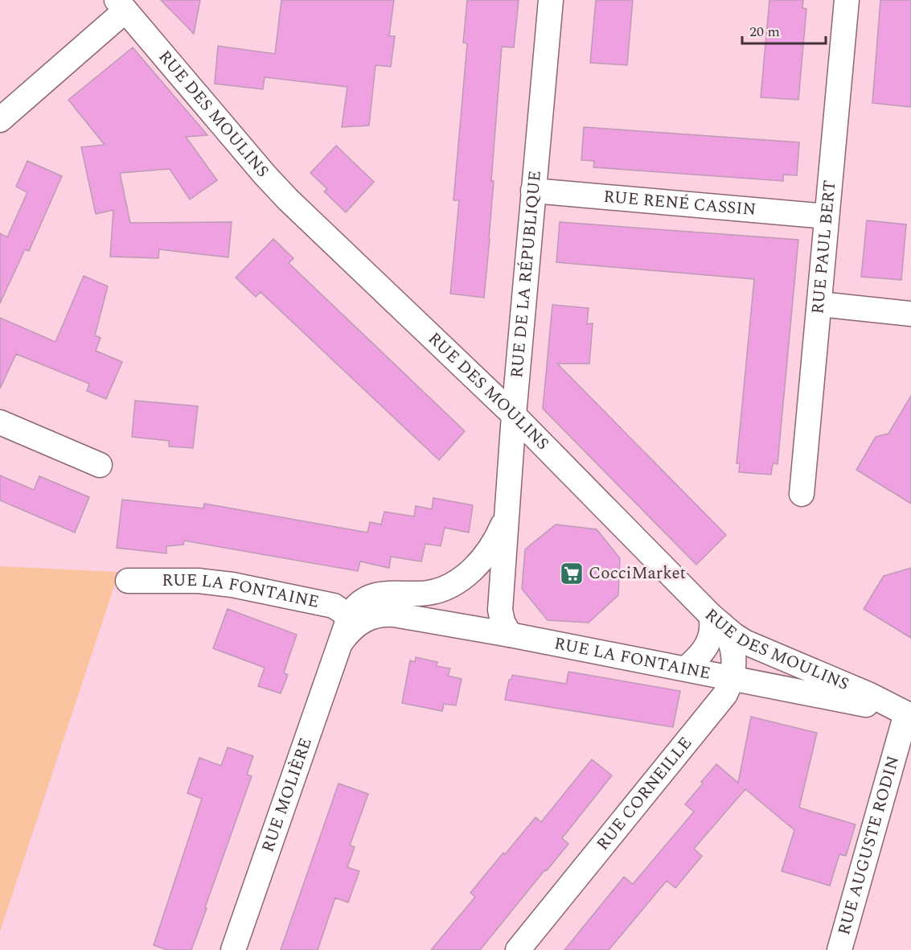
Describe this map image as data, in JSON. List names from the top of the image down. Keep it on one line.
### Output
{"streets":{"street":["RUE DES MOULINS","RUE RENÉ CASSIN","RUE PAUL BERT","RUE DE LA RÉPUBLIQUE","RUE LA FONTAINE","RUE CORNEILLE","RUE MOLIÈRE","RUE AUGUSTE RODIN"]},"crossings":[["RUE DES MOULINS","RUE DE LA RÉPUBLIQUE"],["RUE DES MOULINS","RUE LA FONTAINE"],["RUE DES MOULINS","RUE CORNEILLE"],["RUE DES MOULINS","RUE AUGUSTE RODIN"],["RUE RENÉ CASSIN","RUE PAUL BERT"],["RUE RENÉ CASSIN","RUE DE LA RÉPUBLIQUE"],["RUE DE LA RÉPUBLIQUE","RUE LA FONTAINE"],["RUE LA FONTAINE","RUE CORNEILLE"],["RUE LA FONTAINE","RUE MOLIÈRE"],["RUE LA FONTAINE","RUE AUGUSTE RODIN"]],"places":{"supermarket":["CocciMarket"]},"scale_bar":"20 m"}
